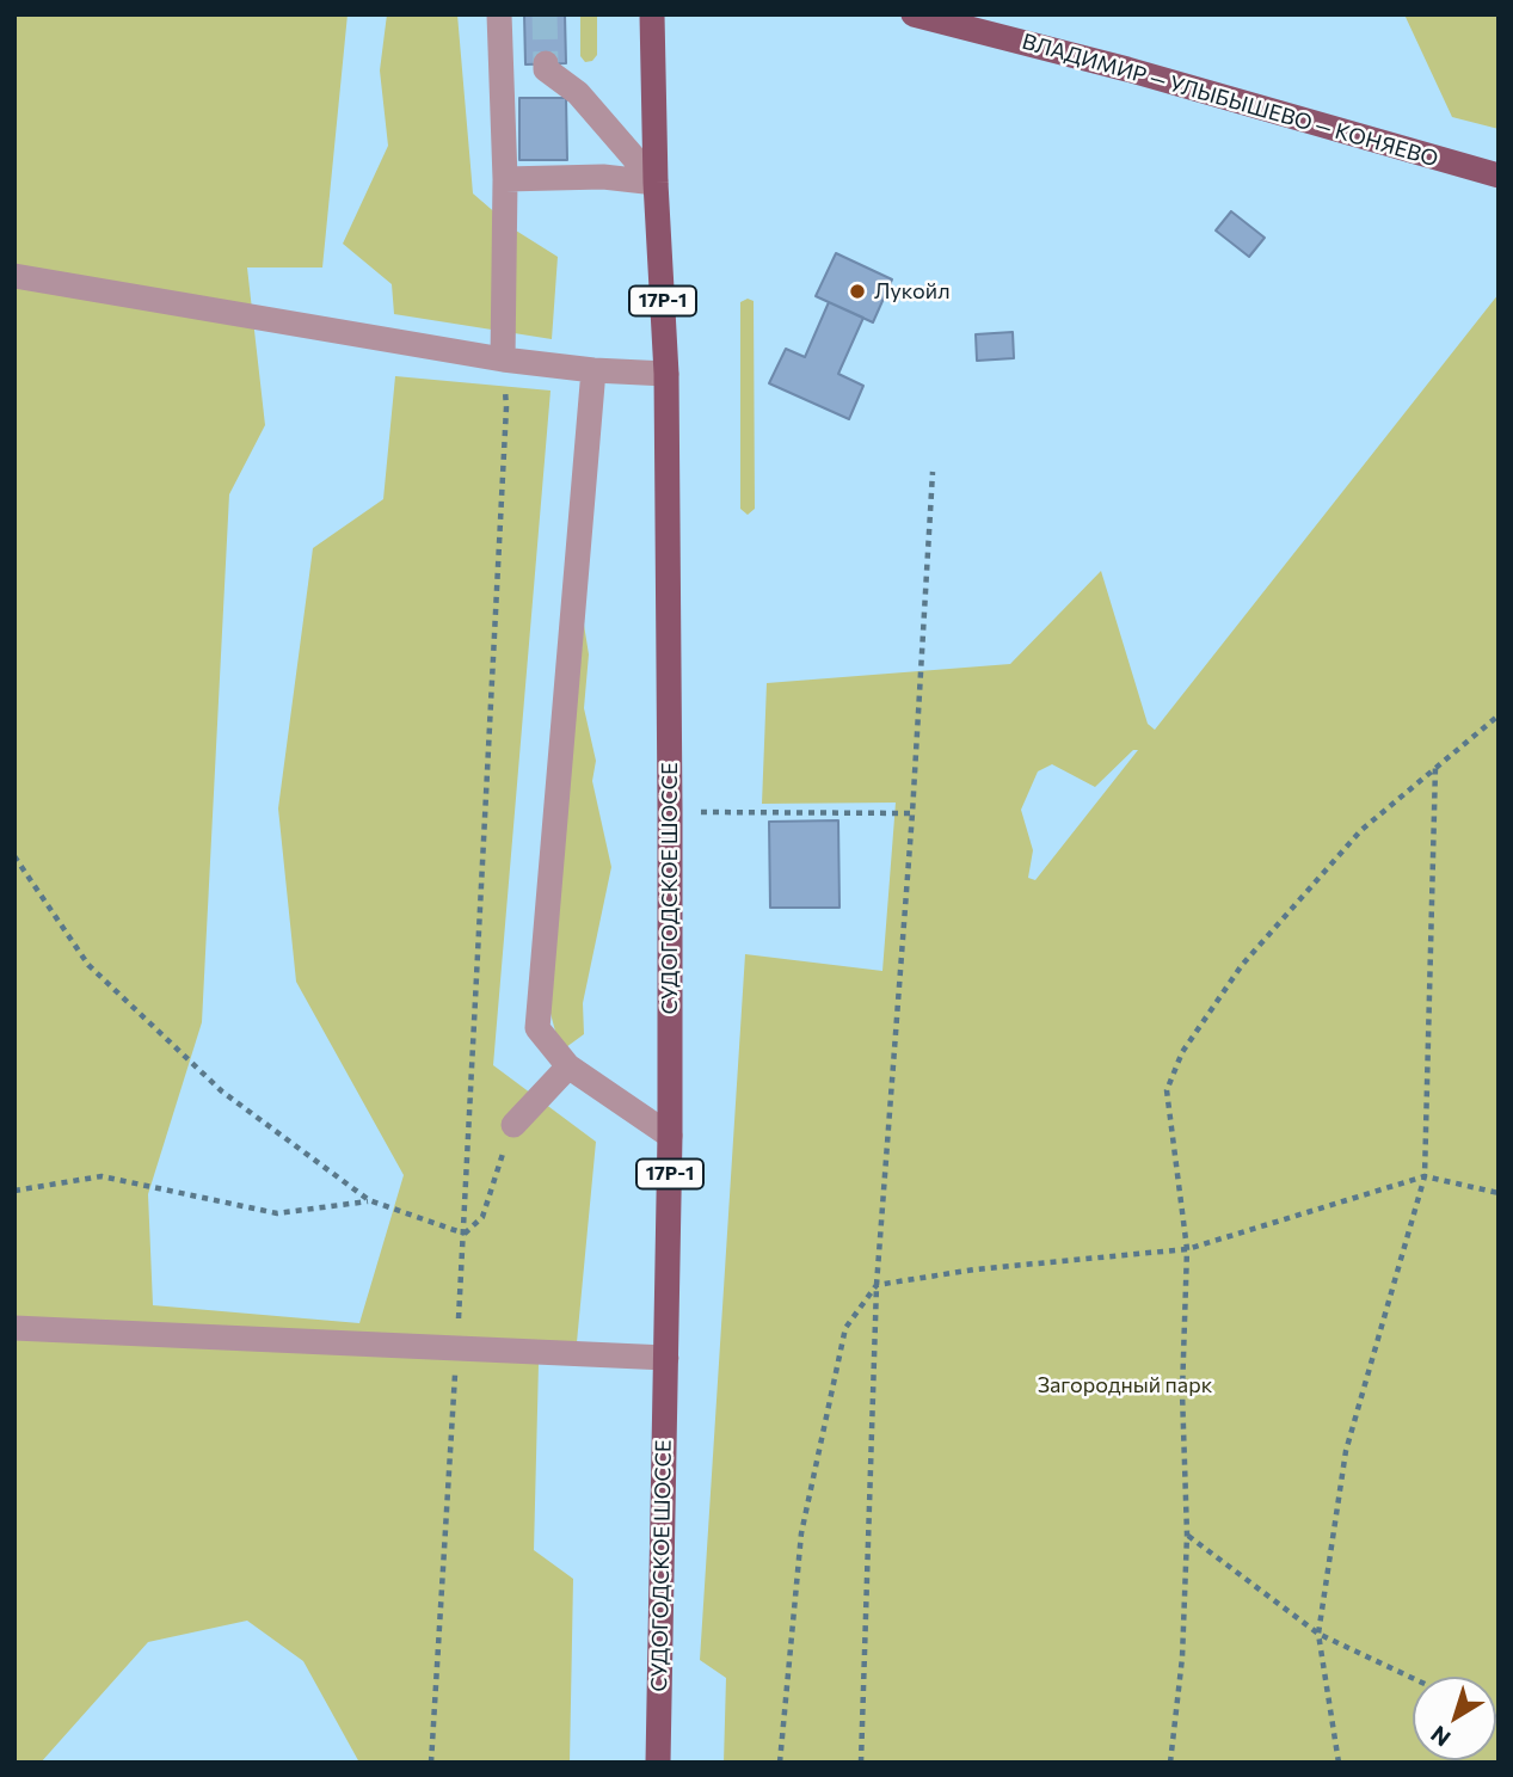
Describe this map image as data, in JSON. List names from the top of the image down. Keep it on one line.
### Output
{"streets":{"main road":["ВЛАДИМИР — УЛЫБЫШЕВО — КОНЯЕВО","17Р-1","СУДОГОДСКОЕ ШОССЕ"]},"parks":["Загородный парк"],"places":["Лукойл"],"north":"bottom left"}
